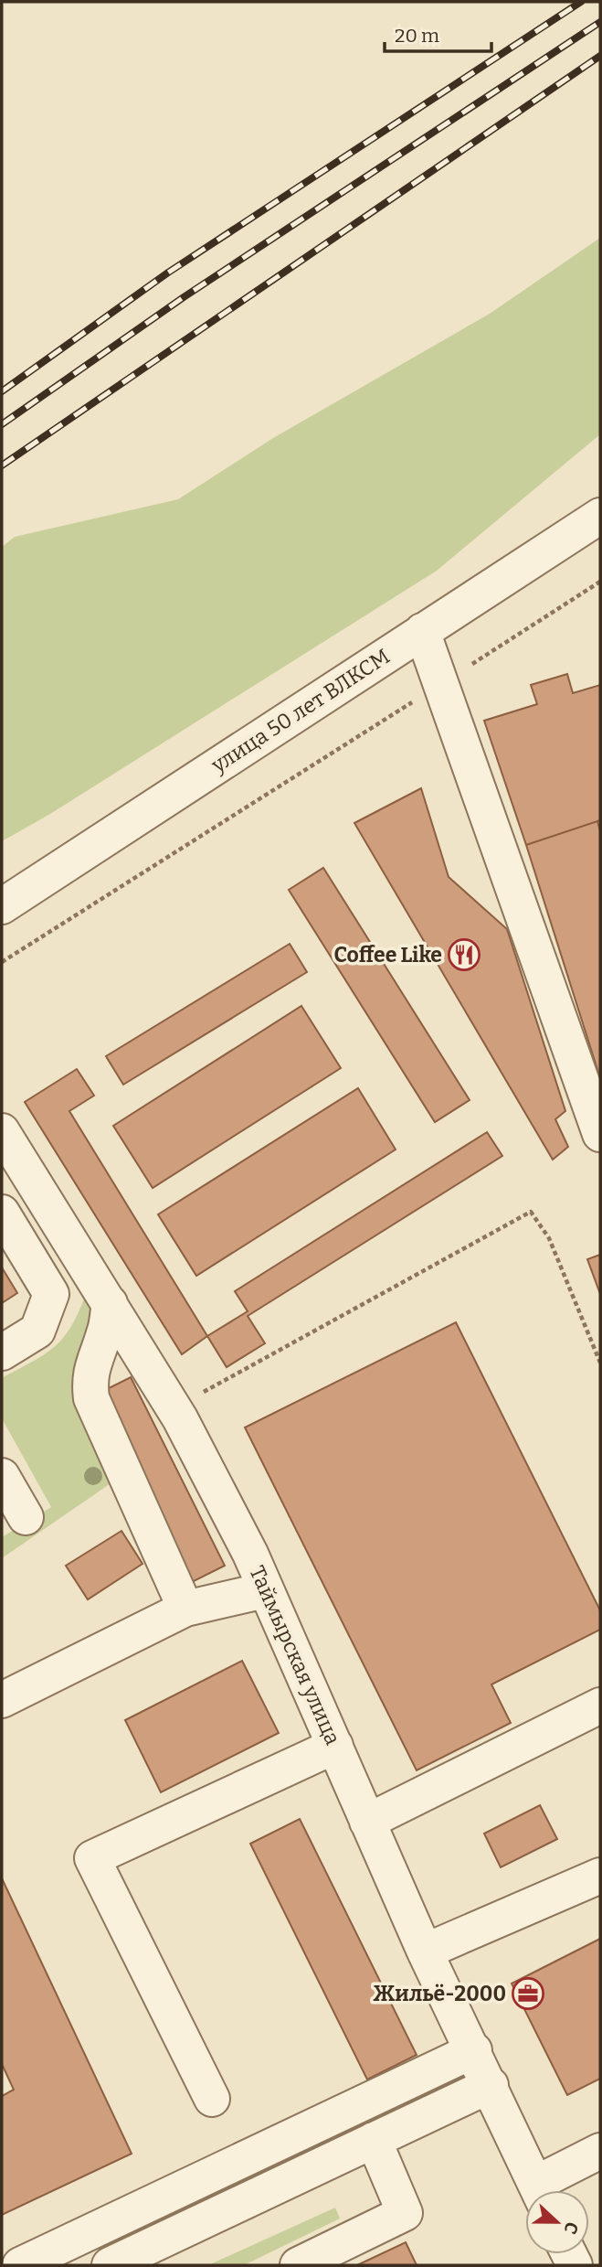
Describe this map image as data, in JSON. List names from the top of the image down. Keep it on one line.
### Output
{"streets":{"street":["улица 50 лет ВЛКСМ","Таймырская улица"]},"places":{"restaurant":["Coffee Like"],"office":["Жильё-2000"]},"scale_bar":"20 m","north":"right"}
